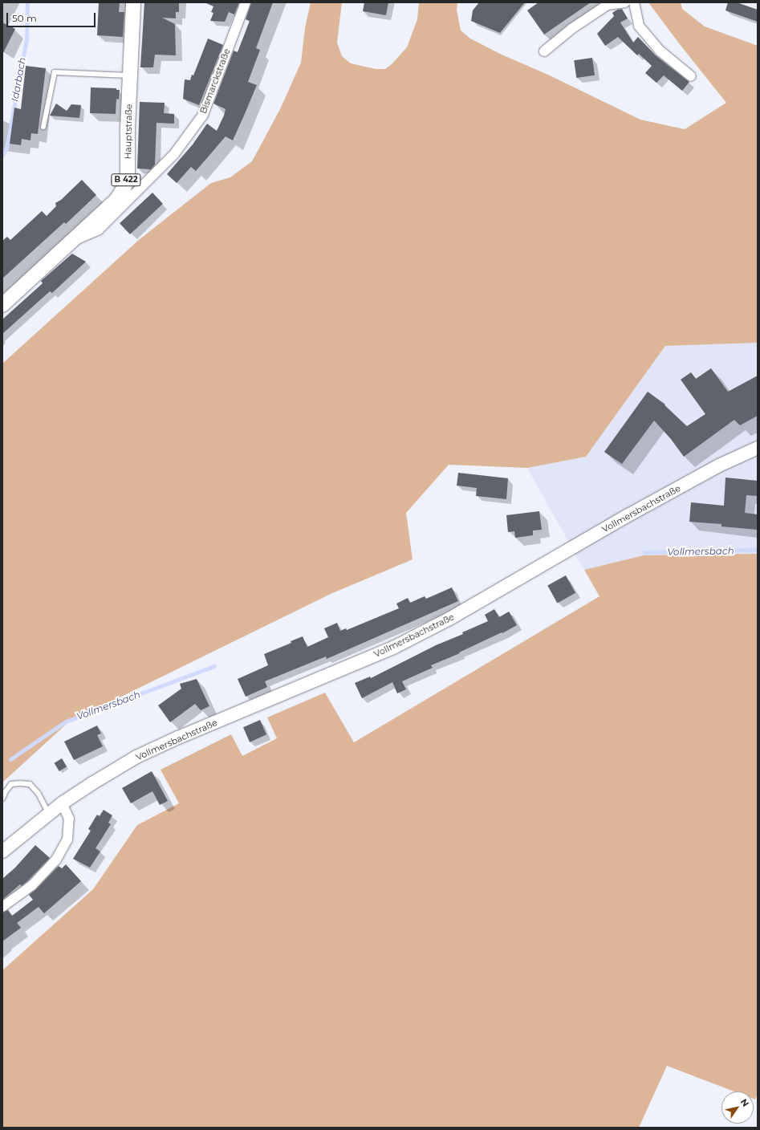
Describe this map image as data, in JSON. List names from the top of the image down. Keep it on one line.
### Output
{"streets":{"main road":["Hauptstraße","B 422","Vollmersbachstraße"],"street":["Bismarckstraße"]},"crossings":[["Bismarckstraße","Hauptstraße"]],"water":["Idarbach","Vollmersbach"],"scale_bar":"50 m","north":"top right"}
